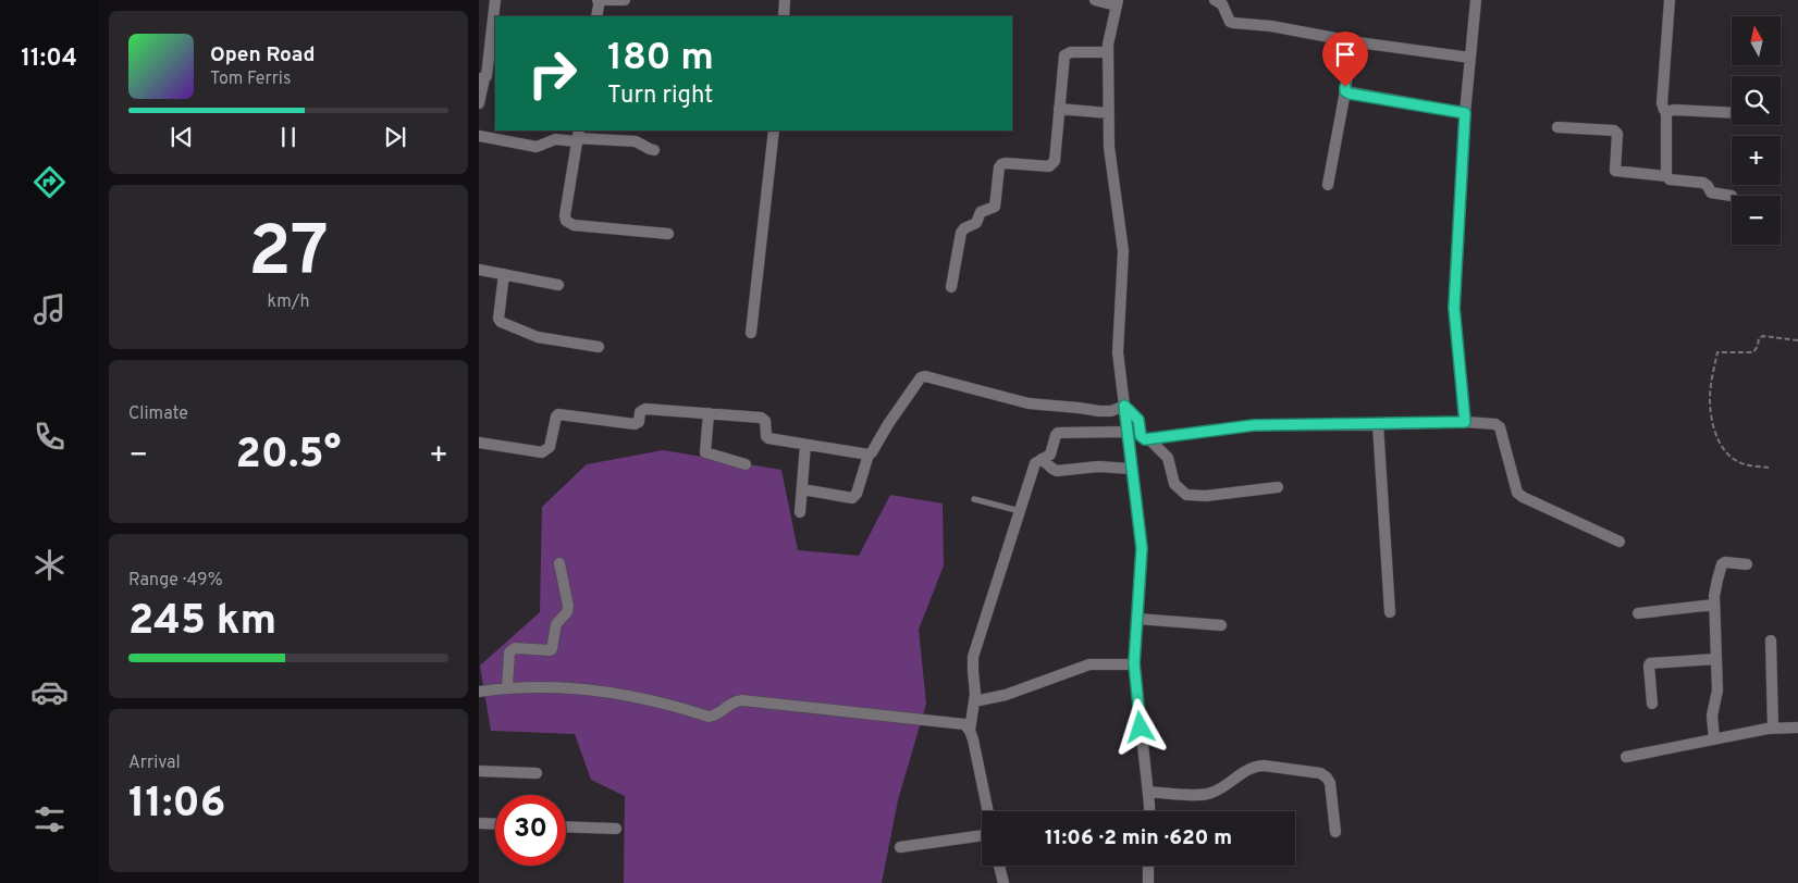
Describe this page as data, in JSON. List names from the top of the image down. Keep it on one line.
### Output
{"north":"top","page":{"tabs":"11:04","map_buttons":["+","−"],"turn":["180 m","Turn right"],"song":["Open Road","Tom Ferris"],"tile":[["27","km/h"],"Climate",["Range · 49%","245 km"],["Arrival","11:06"]],"heat":["−","20.5°","+"],"limit":"30","trip":"11:06 · 2 min · 620 m"}}
